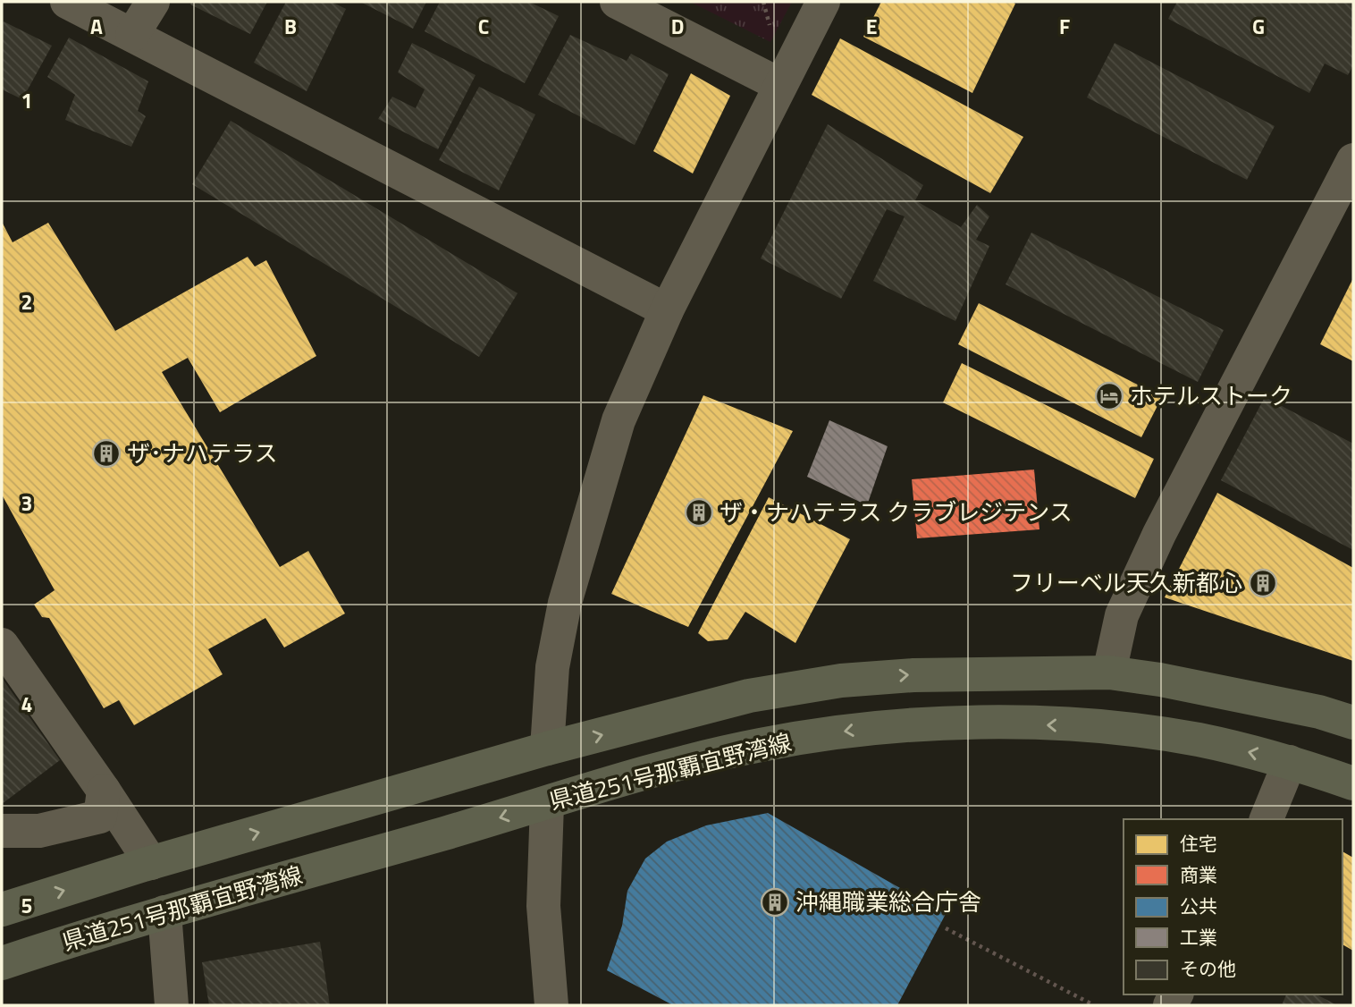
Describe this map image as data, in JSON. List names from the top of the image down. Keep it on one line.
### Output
{"streets":{"main road":["県道251号那覇宜野湾線"]},"places":{"hotel":["ホテルストーク"],"building":["ザ･ナハテラス","ザ・ナハテラス クラブレジテンス","フリーベル天久新都心","沖縄職業総合庁舎"]},"legend":["住宅","商業","公共","工業","その他"],"grid":{"columns":["A","B","C","D","E","F","G"],"rows":["1","2","3","4","5"]}}
